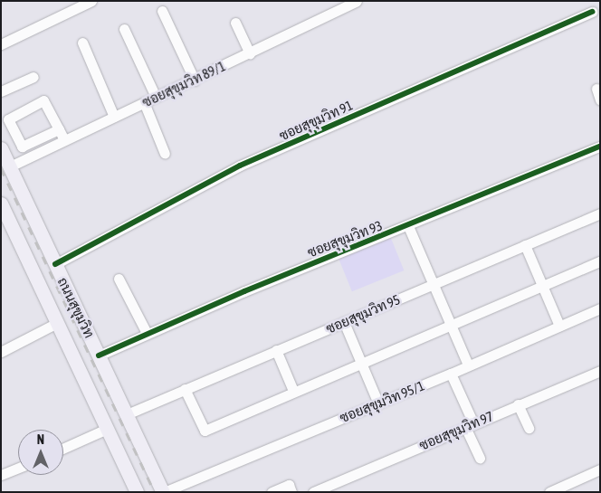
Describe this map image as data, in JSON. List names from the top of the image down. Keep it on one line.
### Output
{"streets":{"main road":["ถนนสุขุมวิท"],"street":["ซอยสุขุมวิท 89/1","ซอยสุขุมวิท 91","ซอยสุขุมวิท 93","ซอยสุขุมวิท 95","ซอยสุขุมวิท 95/1","ซอยสุขุมวิท 97"]},"crossings":[["ซอยสุขุมวิท 89/1","ถนนสุขุมวิท"],["ซอยสุขุมวิท 91","ถนนสุขุมวิท"],["ซอยสุขุมวิท 93","ถนนสุขุมวิท"],["ถนนสุขุมวิท","ซอยสุขุมวิท 95"],["ถนนสุขุมวิท","ซอยสุขุมวิท 95/1"]],"north":"top"}
